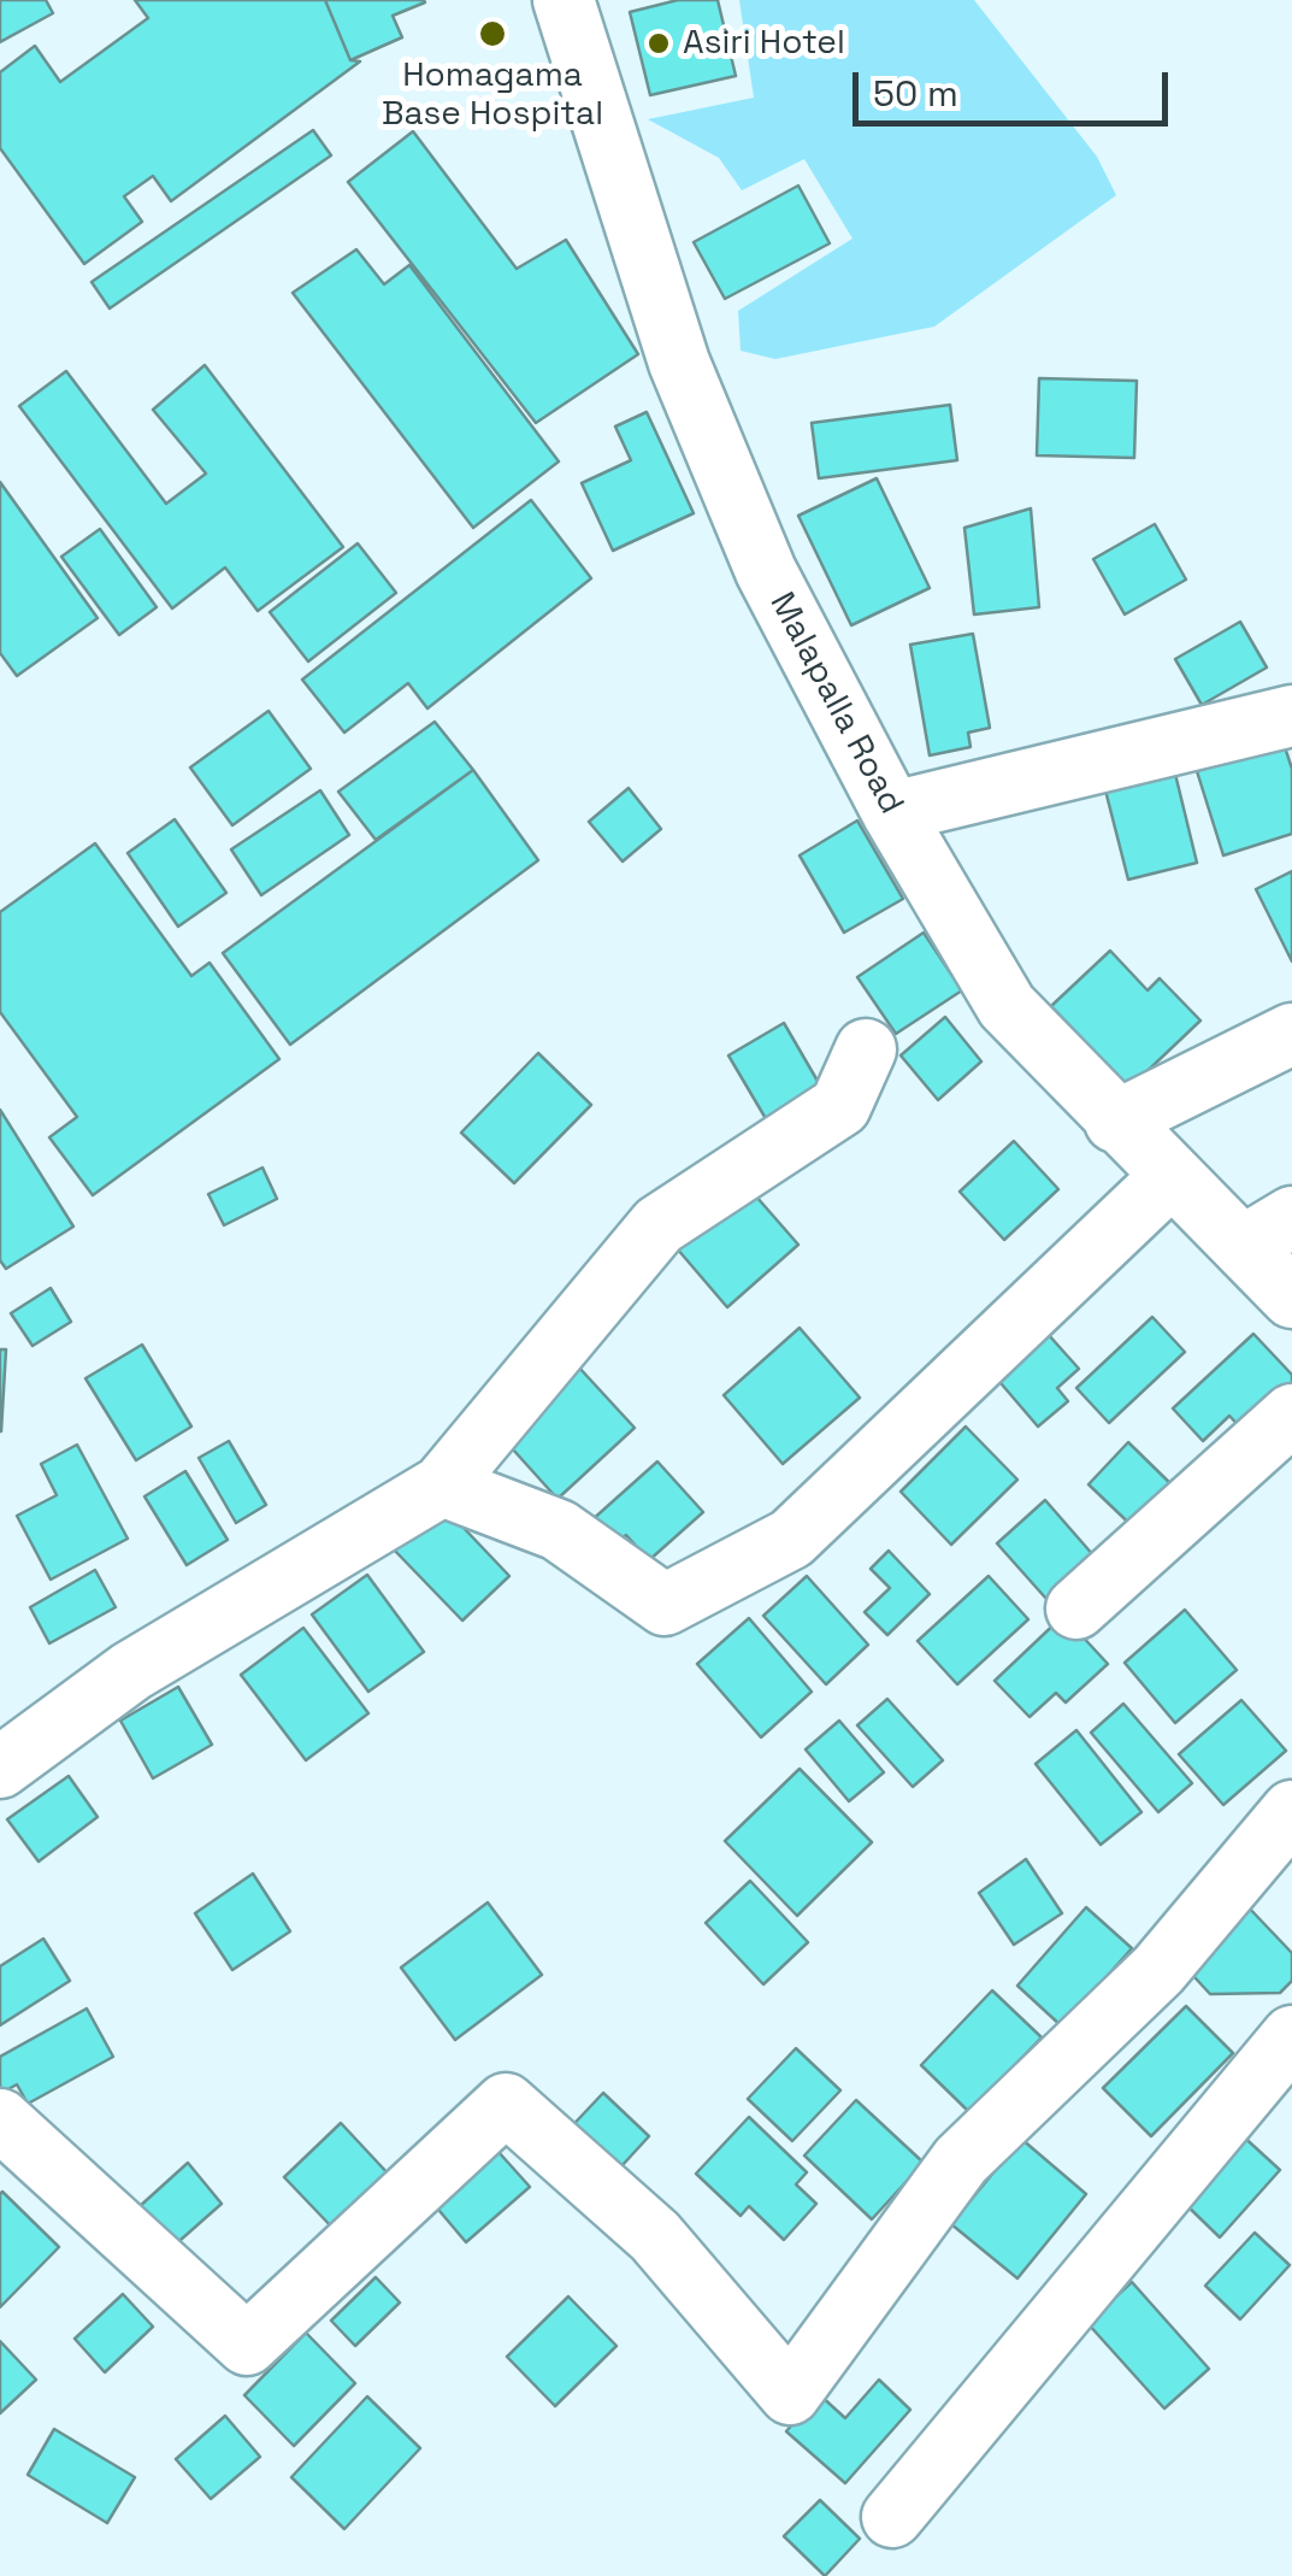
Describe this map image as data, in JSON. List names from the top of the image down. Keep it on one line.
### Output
{"streets":{"street":["Malapalla Road"]},"places":["Homagama Base Hospital","Asiri Hotel"],"scale_bar":"50 m"}
